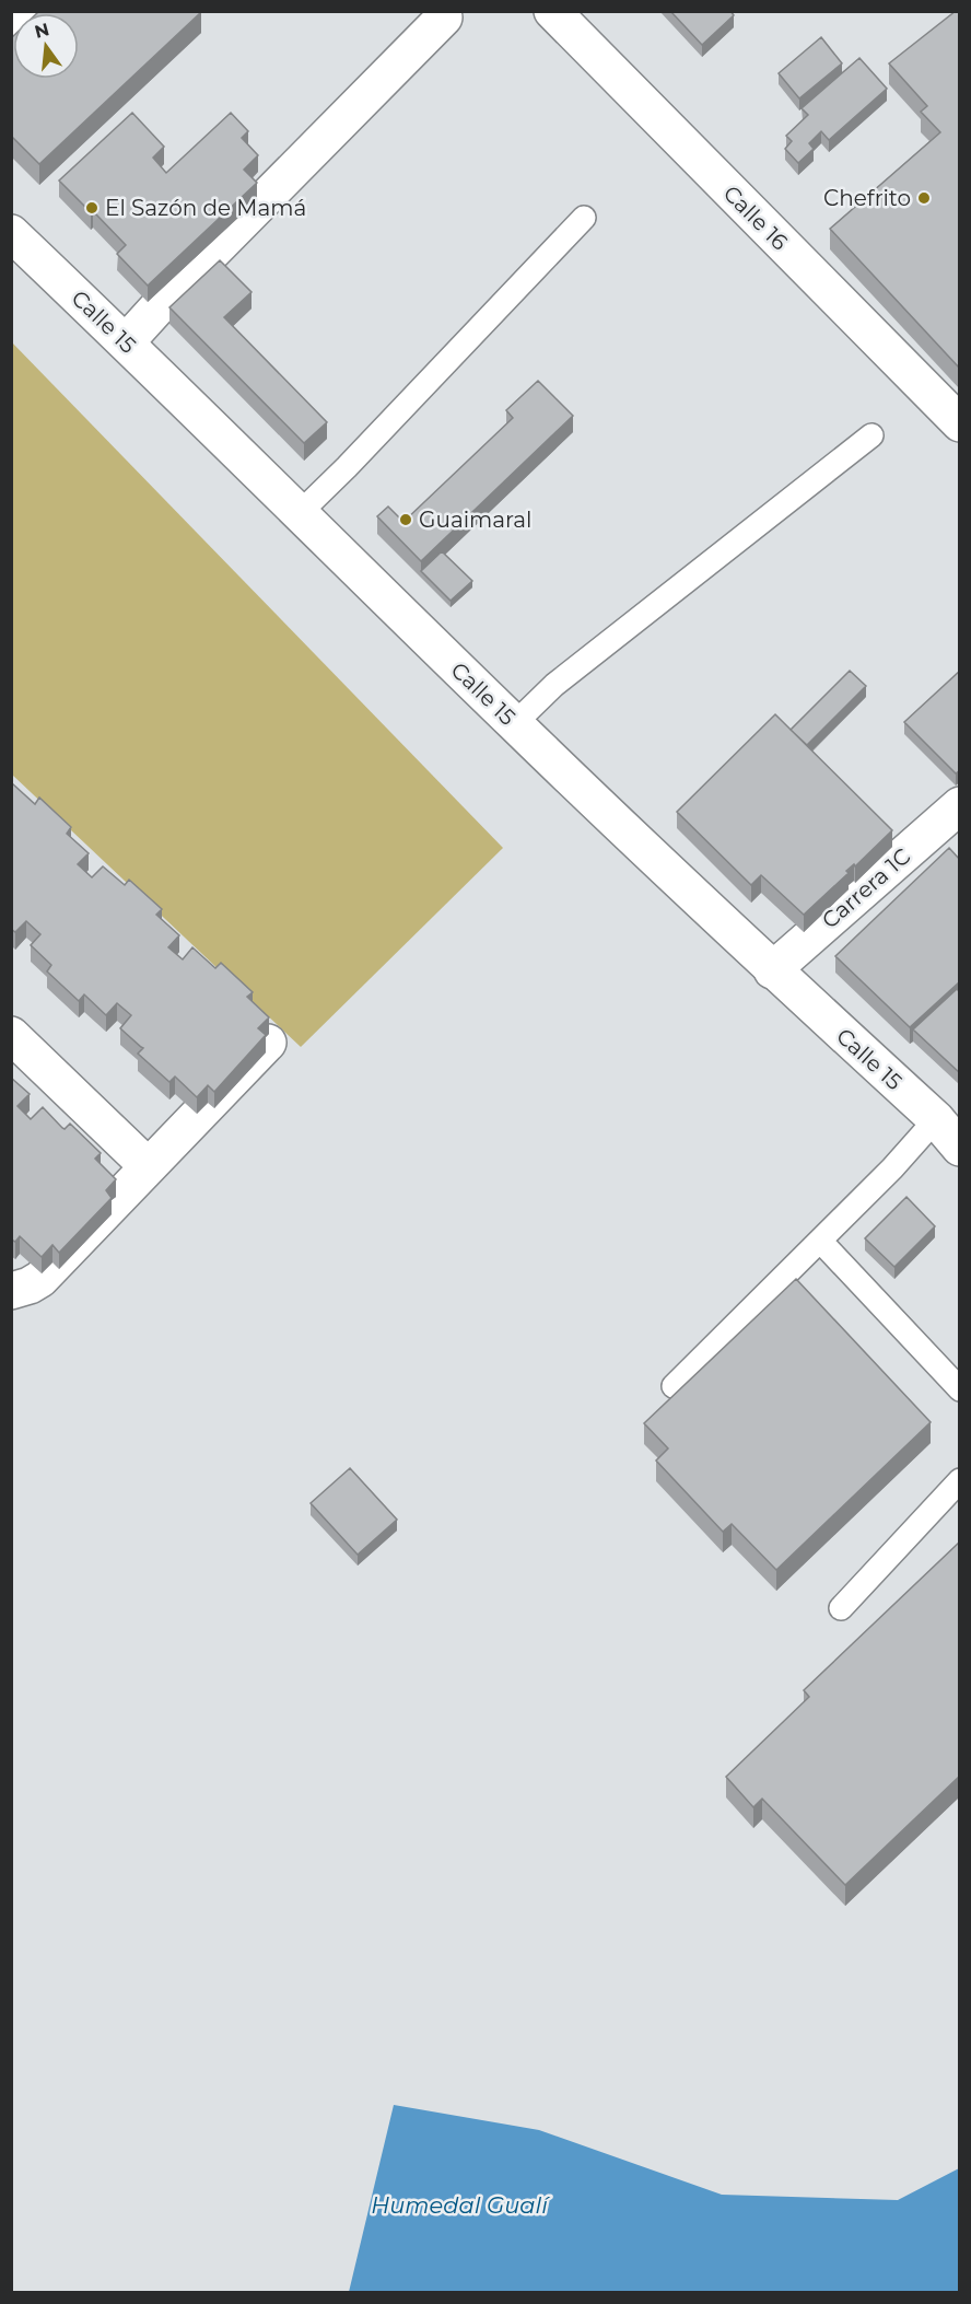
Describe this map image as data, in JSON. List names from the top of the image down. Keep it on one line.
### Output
{"streets":{"street":["Calle 16","Calle 15","Carrera 1C"]},"crossings":[["Calle 15","Carrera 1C"]],"water":["Humedal Gualí"],"places":["Chefrito","El Sazón de Mamá","Guaimaral"],"north":"top"}
